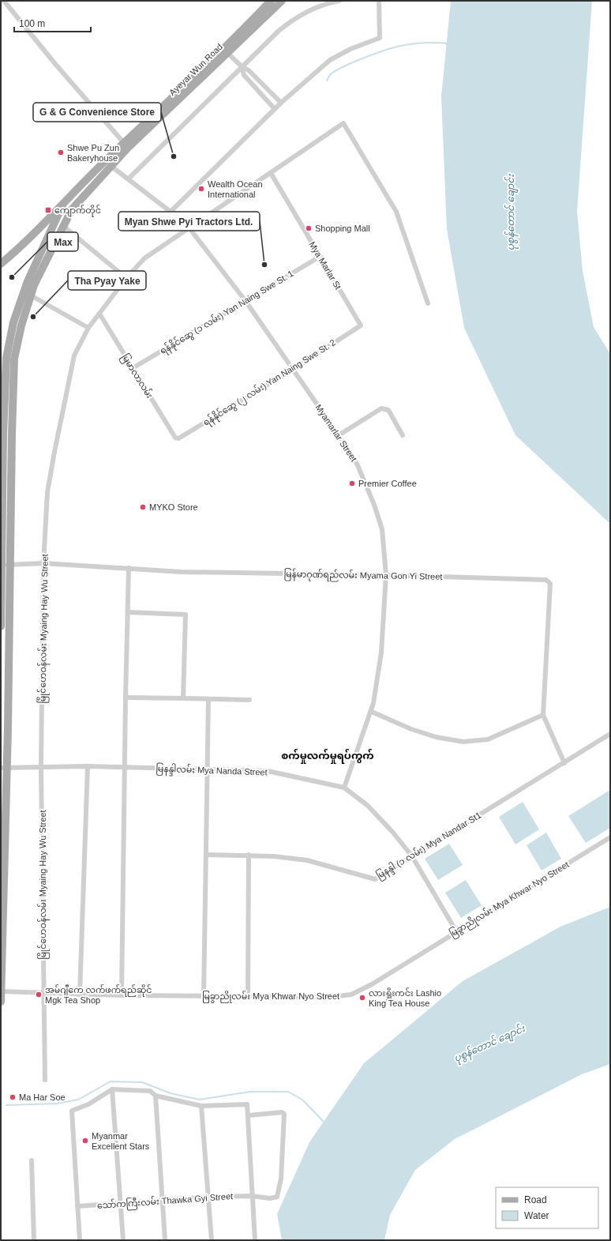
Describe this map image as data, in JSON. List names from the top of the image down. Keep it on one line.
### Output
{"streets":{"main road":["Ayeyar Wun Road"],"street":["Mya Marlar St","ရန်နိုင်ဆွေ (၁ လမ်း) Yan Naing Swe St. 1","မြမာလာလမ်း","ရန်နိုင်ဆွေ (၂ လမ်း) Yan Naing Swe St. 2","Myamarlar Street","မြန်မာဂုဏ်ရည်လမ်း Myama Gon Yi Street","မြိုင်ဟေဝန်လမ်း Myaing Hay Wu Street","မြနန္ဒါလမ်း Mya Nanda Street","မြနန္ဒါ (၁ လမ်း) Mya Nandar St1","မြခွာညိုလမ်း Mya Khwar Nyo Street","သော်ကကြီးလမ်း Thawka Gyi Street"]},"crossings":[["Ayeyar Wun Road","Myamarlar Street"],["Mya Marlar St","ရန်နိုင်ဆွေ (၁ လမ်း) Yan Naing Swe St. 1"],["Mya Marlar St","ရန်နိုင်ဆွေ (၂ လမ်း) Yan Naing Swe St. 2"],["Mya Marlar St","မြိုင်ဟေဝန်လမ်း Myaing Hay Wu Street"],["ရန်နိုင်ဆွေ (၁ လမ်း) Yan Naing Swe St. 1","မြမာလာလမ်း"],["ရန်နိုင်ဆွေ (၁ လမ်း) Yan Naing Swe St. 1","Myamarlar Street"],["မြမာလာလမ်း","ရန်နိုင်ဆွေ (၂ လမ်း) Yan Naing Swe St. 2"],["မြမာလာလမ်း","မြိုင်ဟေဝန်လမ်း Myaing Hay Wu Street"],["ရန်နိုင်ဆွေ (၂ လမ်း) Yan Naing Swe St. 2","Myamarlar Street"],["Myamarlar Street","မြန်မာဂုဏ်ရည်လမ်း Myama Gon Yi Street"],["Myamarlar Street","မြိုင်ဟေဝန်လမ်း Myaing Hay Wu Street"],["Myamarlar Street","မြနန္ဒါလမ်း Mya Nanda Street"],["မြန်မာဂုဏ်ရည်လမ်း Myama Gon Yi Street","မြိုင်ဟေဝန်လမ်း Myaing Hay Wu Street"],["မြိုင်ဟေဝန်လမ်း Myaing Hay Wu Street","မြနန္ဒါလမ်း Mya Nanda Street"],["မြိုင်ဟေဝန်လမ်း Myaing Hay Wu Street","မြခွာညိုလမ်း Mya Khwar Nyo Street"],["မြနန္ဒါလမ်း Mya Nanda Street","မြနန္ဒါ (၁ လမ်း) Mya Nandar St1"],["မြနန္ဒါလမ်း Mya Nanda Street","မြခွာညိုလမ်း Mya Khwar Nyo Street"]],"districts":["စက်မှုလက်မှုရပ်ကွက်"],"water":["ပုစွန်တောင် ချောင်း"],"places":{"other":["Shwe Pu Zun Bakeryhouse","G & G Convenience Store","Wealth Ocean International","Shopping Mall","Myan Shwe Pyi Tractors Ltd.","Max","Tha Pyay Yake","Premier Coffee","MYKO Store","အမ်ဂျီကေ လက်ဖက်ရည်ဆိုင် Mgk Tea Shop","လားရှိုးကင်း Lashio King Tea House","Ma Har Soe","Myanmar Excellent Stars"],"transit":["ကျောက်တိုင်"]},"legend":["Road","Water"],"scale_bar":"100 m"}
